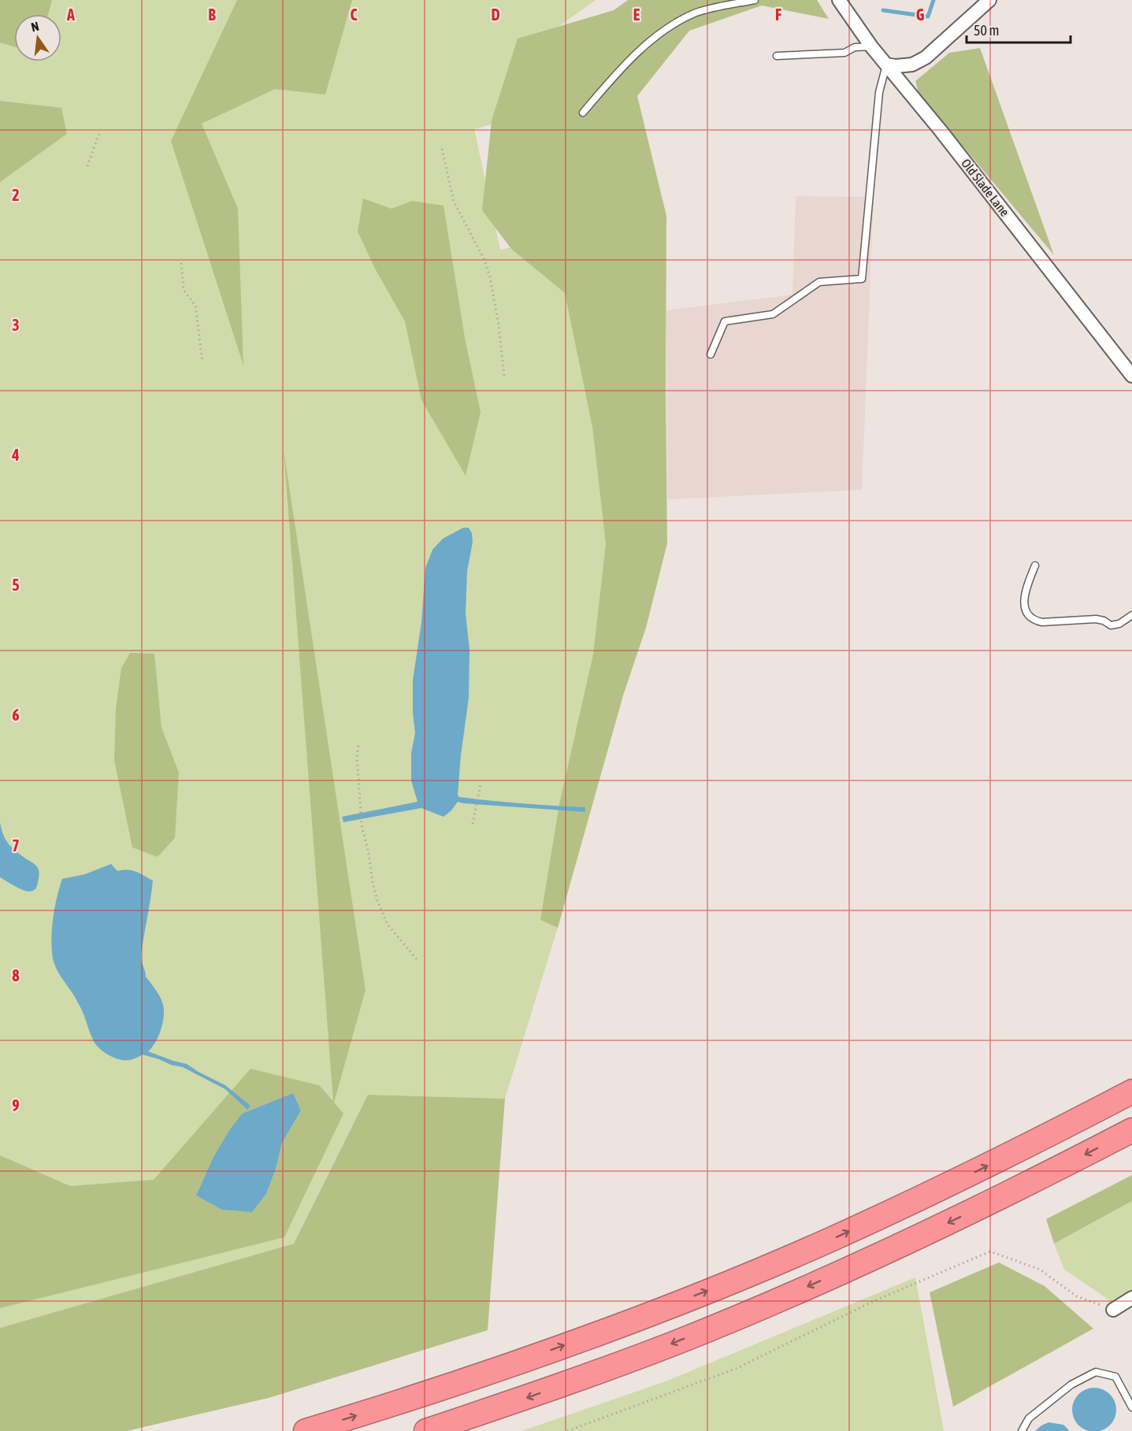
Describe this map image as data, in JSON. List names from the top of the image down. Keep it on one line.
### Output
{"streets":{"street":["Old Slade Lane"]},"scale_bar":"50 m","north":"top","grid":{"columns":["A","B","C","D","E","F","G"],"rows":["2","3","4","5","6","7","8","9"]}}
